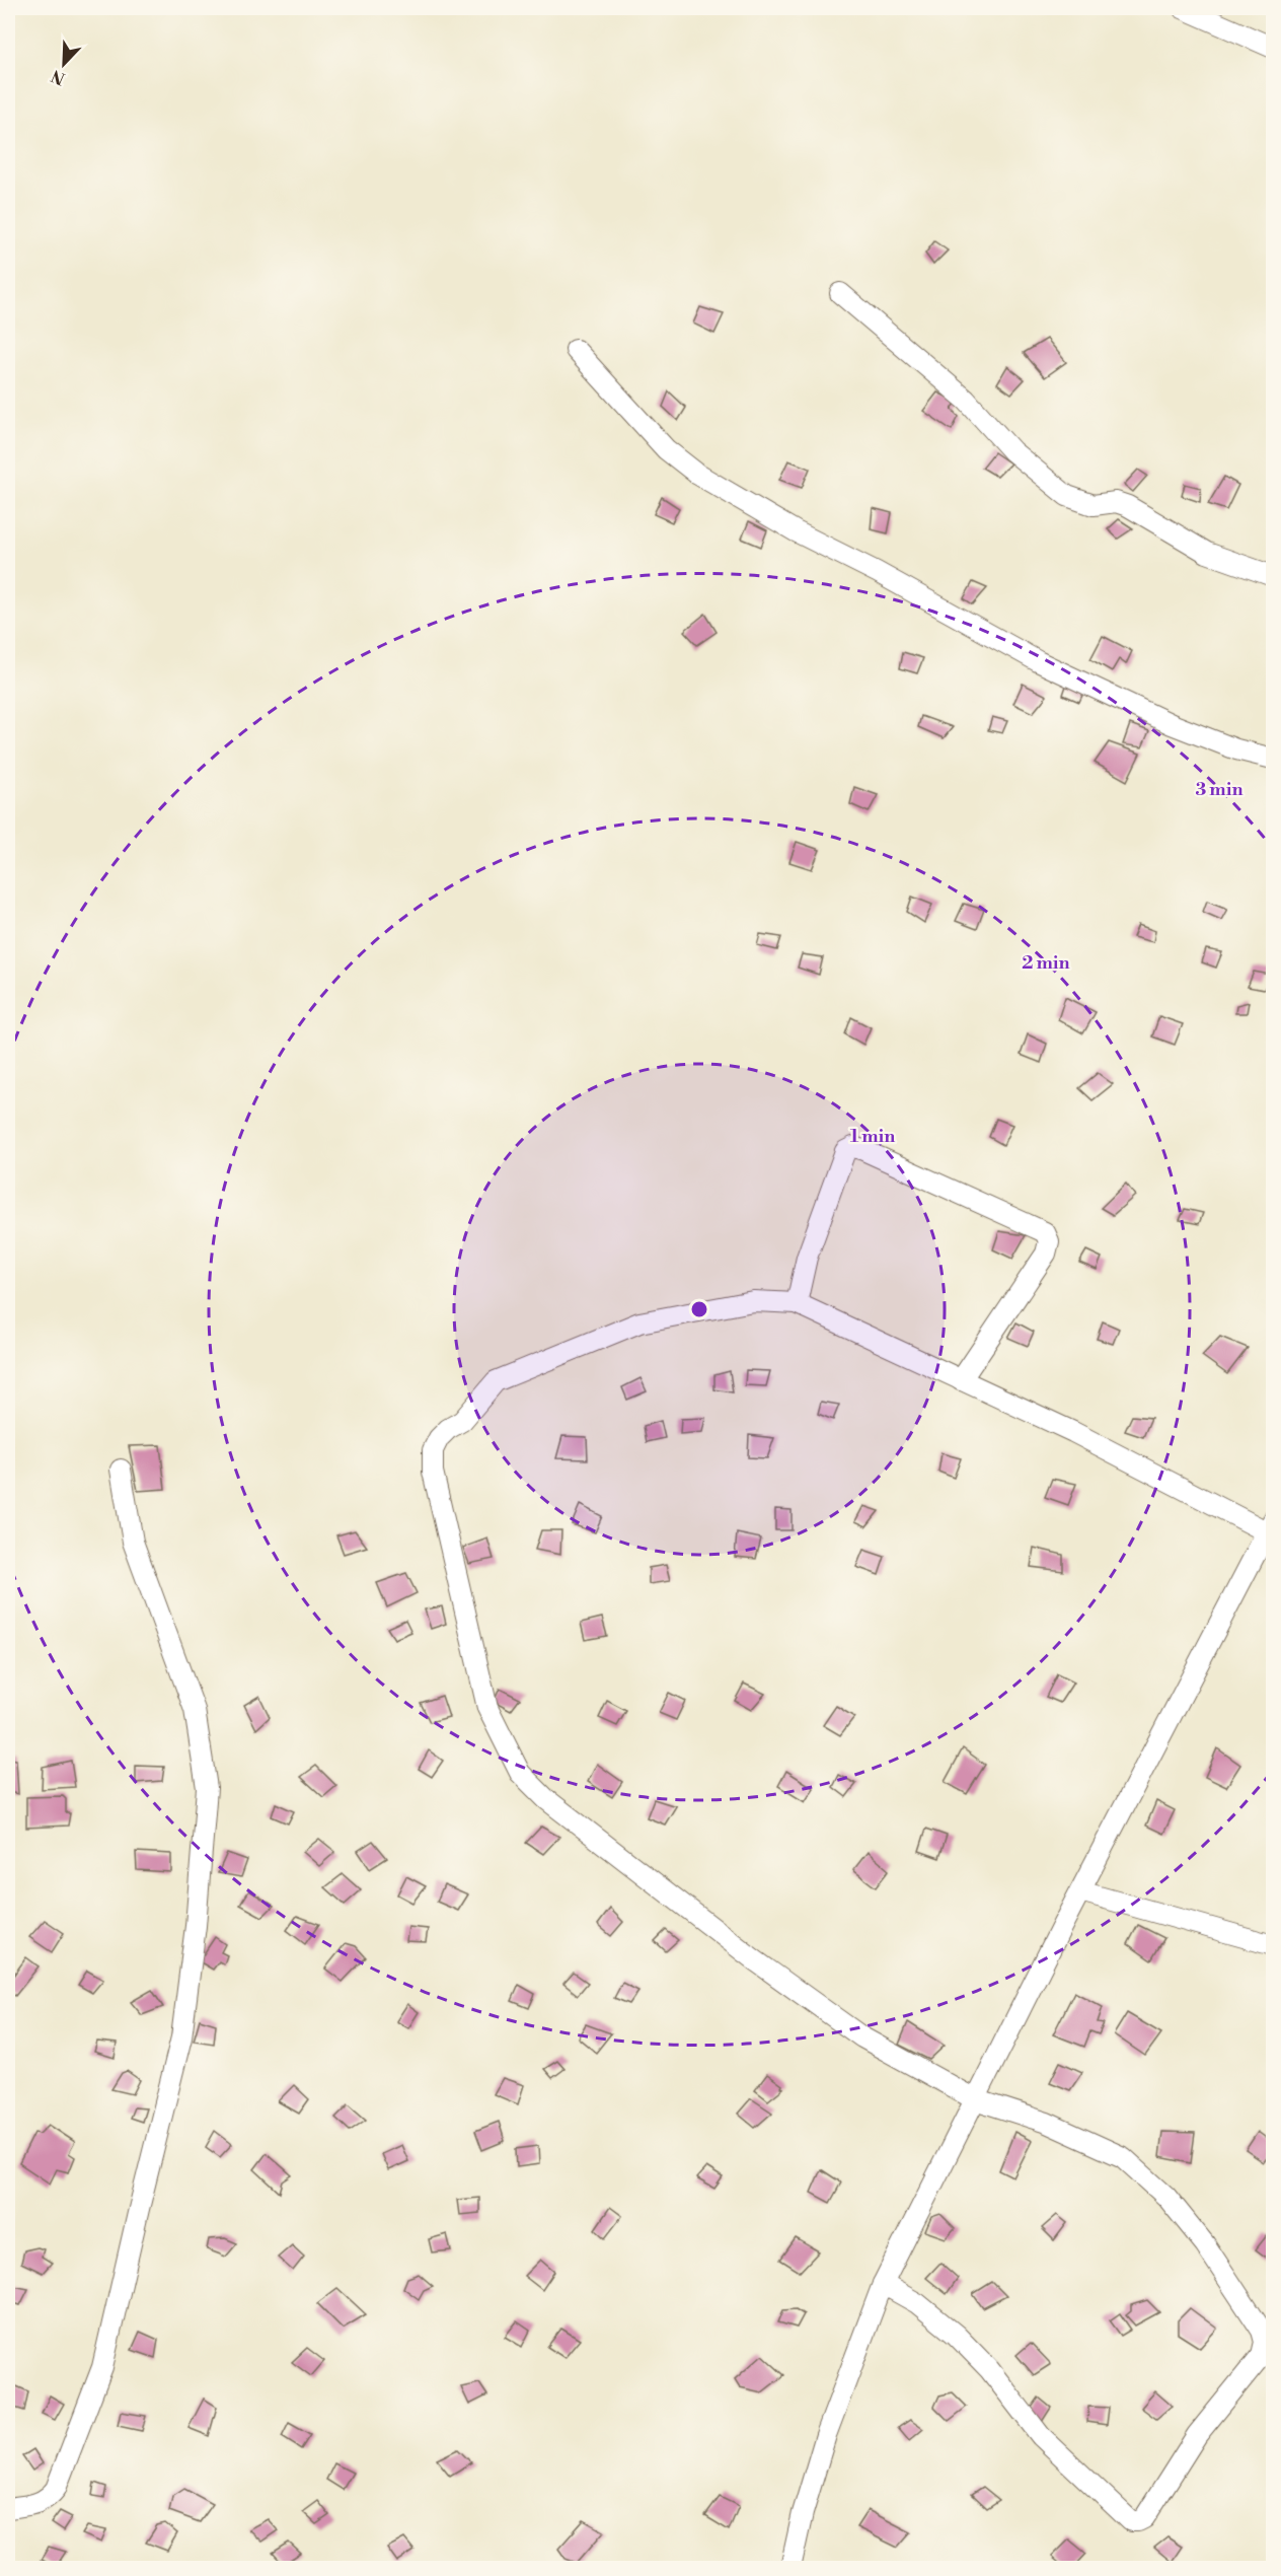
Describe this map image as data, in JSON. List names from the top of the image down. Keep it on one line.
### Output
{"north":"bottom left","rings":["3 min","2 min","1 min"]}
